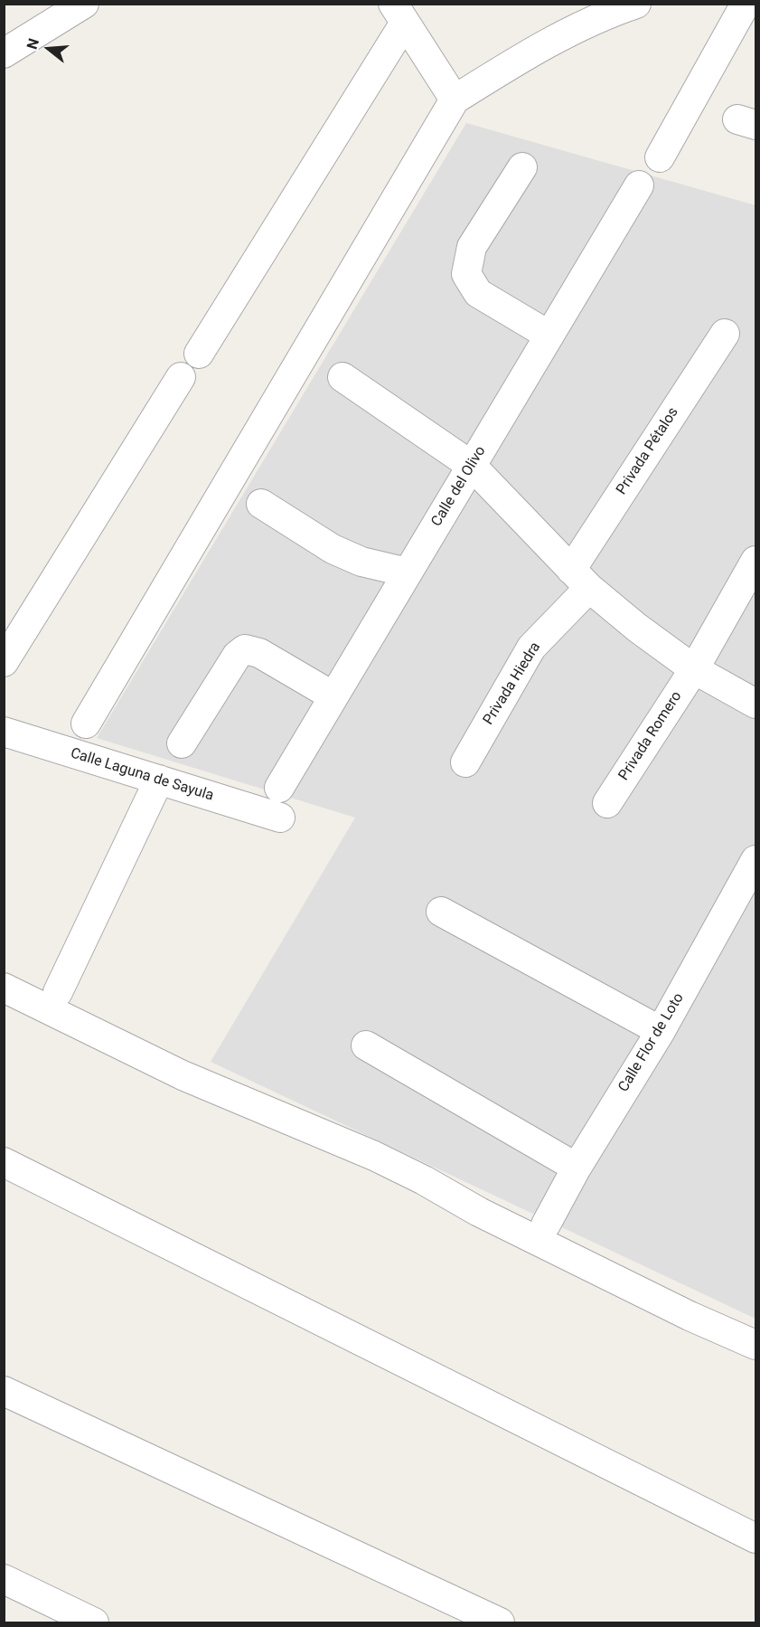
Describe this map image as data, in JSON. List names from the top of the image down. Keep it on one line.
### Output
{"streets":{"street":["Privada Pétalos","Calle del Olivo","Privada Hiedra","Privada Romero","Calle Laguna de Sayula","Calle Flor de Loto"]},"crossings":[["Privada Pétalos","Privada Hiedra"]],"north":"left"}
